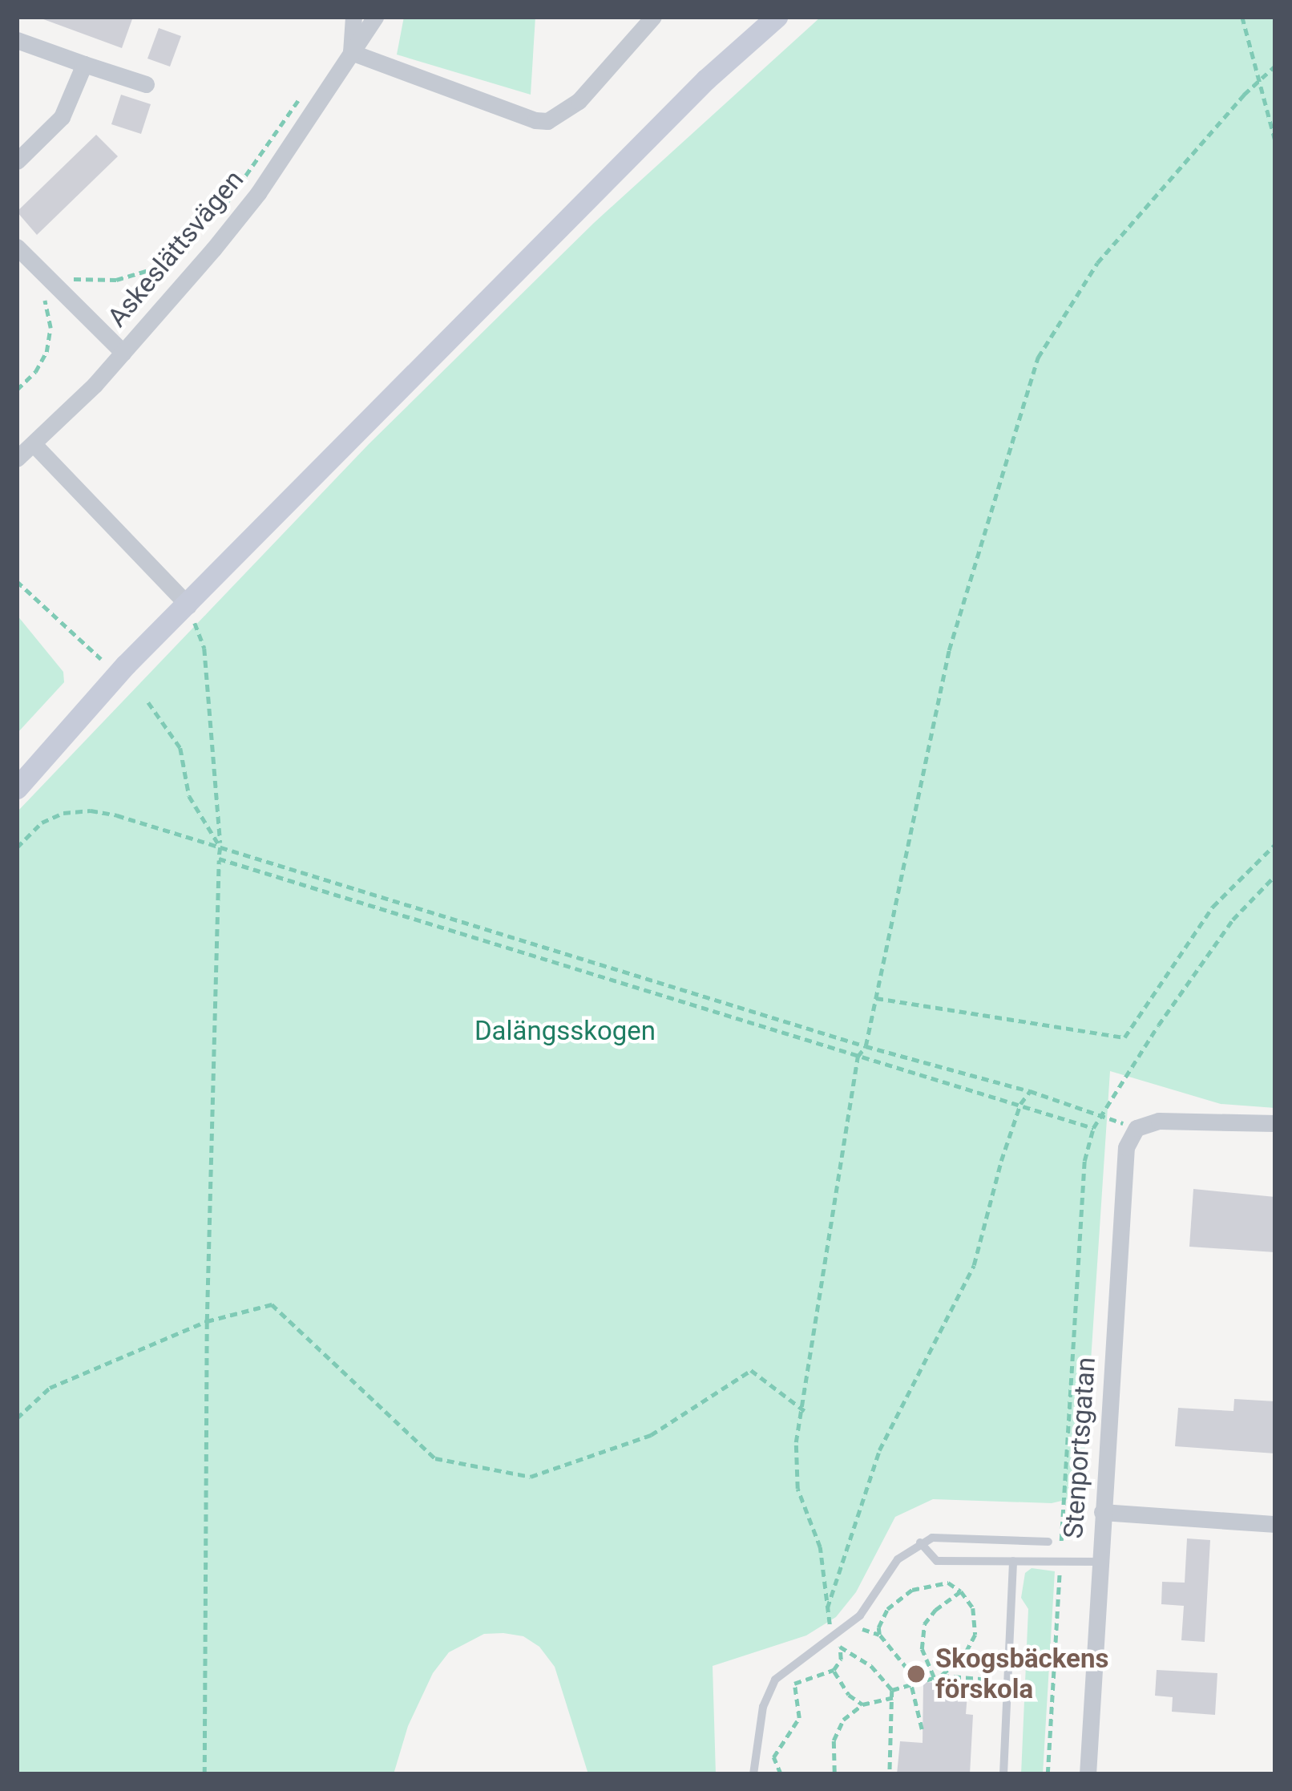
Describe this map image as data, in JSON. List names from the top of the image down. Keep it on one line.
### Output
{"streets":{"street":["Askeslättsvägen","Stenportsgatan"]},"parks":["Dalängsskogen"],"places":["Skogsbäckens förskola"]}
